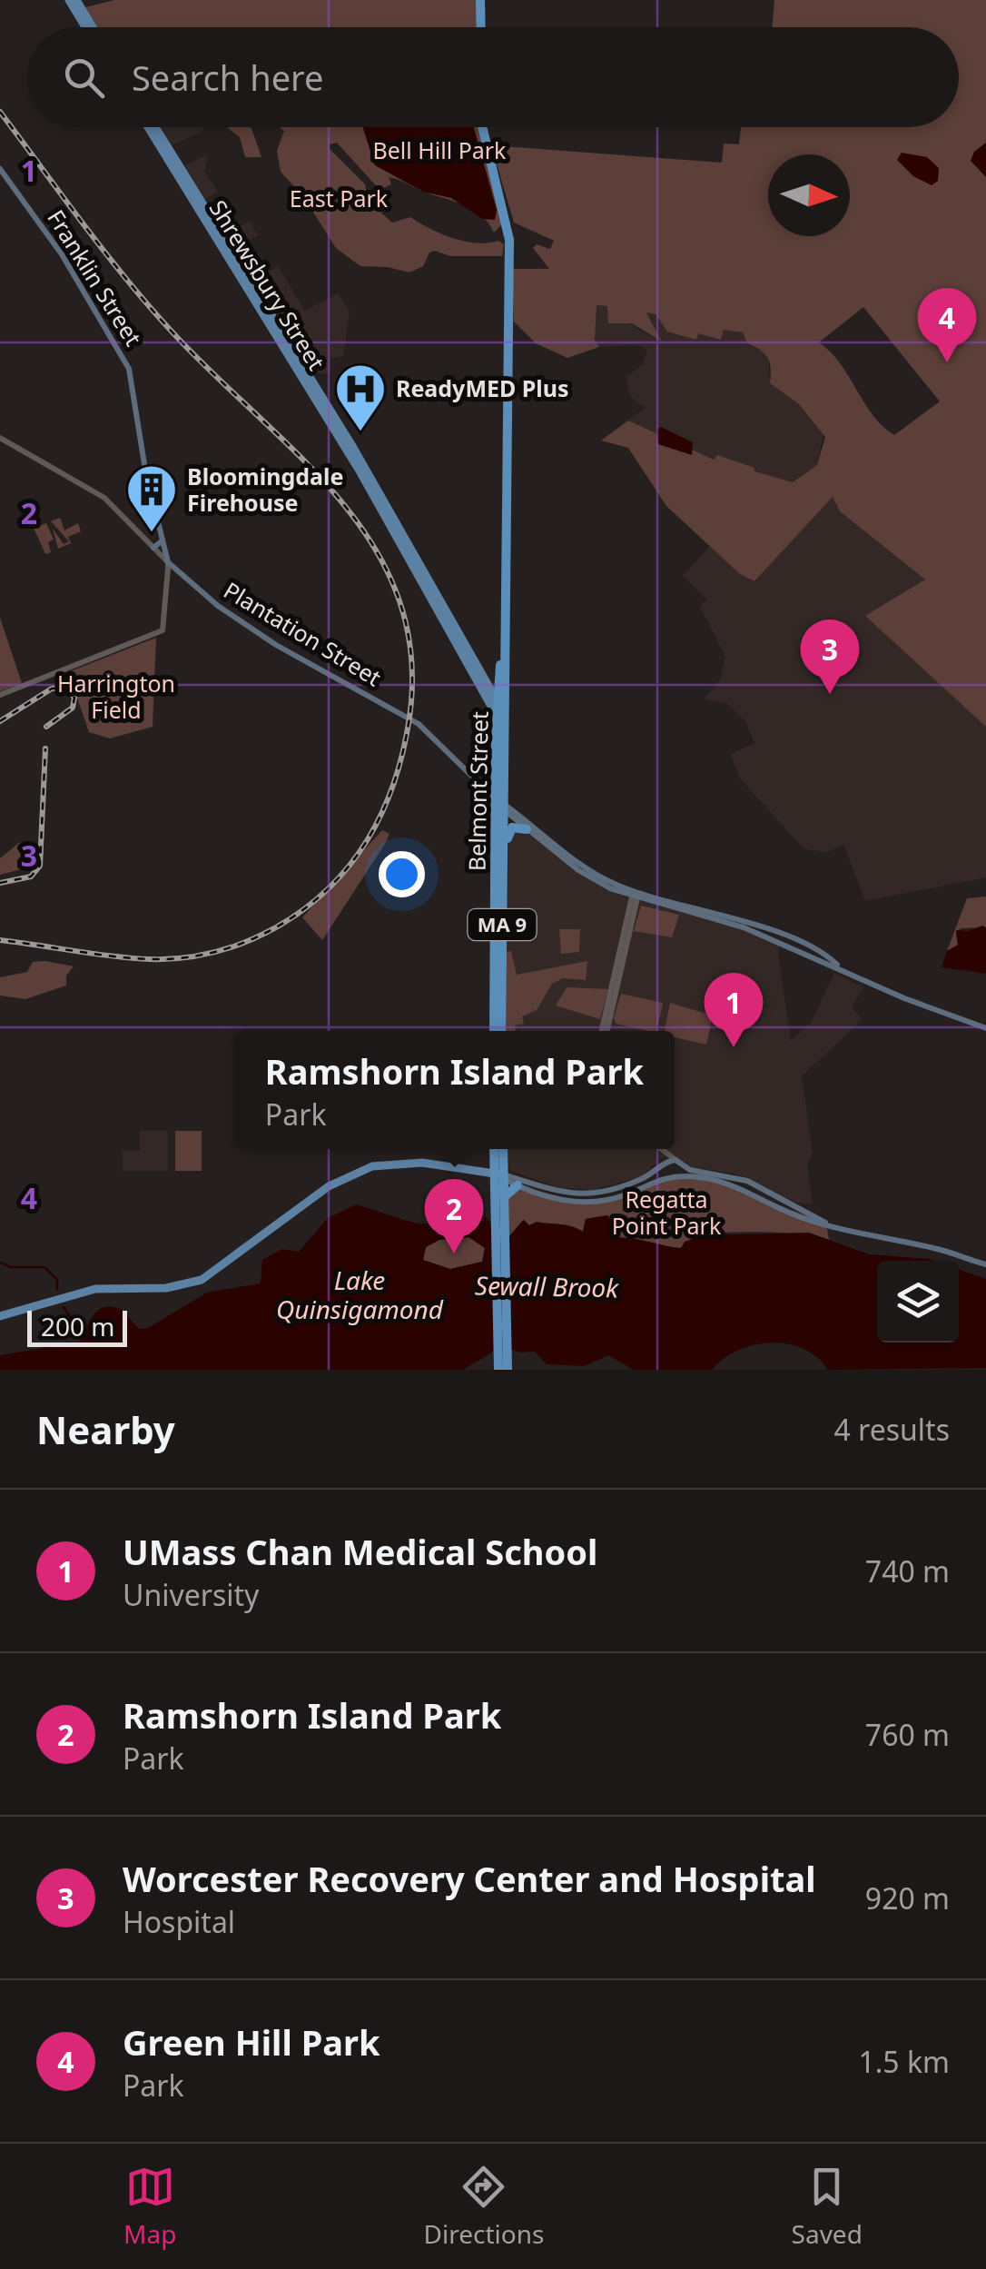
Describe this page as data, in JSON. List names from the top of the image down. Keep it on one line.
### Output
{"streets":{"highway":["Belmont Street","MA 9"],"main road":["Franklin Street","Shrewsbury Street","Plantation Street"]},"crossings":[["Franklin Street","Plantation Street"],["Shrewsbury Street","Belmont Street"],["Plantation Street","Belmont Street"]],"water":["Lake Quinsigamond","Sewall Brook"],"parks":["Bell Hill Park","East Park","Harrington Field","Regatta Point Park"],"places":{"hospital":["ReadyMED Plus"],"building":["Bloomingdale Firehouse"]},"scale_bar":"200 m","north":"right","page":{"search":"Search here","pins":["4","3","1","2"],"popup":["Ramshorn Island Park","Park"],"scale":"200 m","heading":["Nearby","4 results"],"list":[{"mark":"1","name":"UMass Chan Medical School","note":"University","value":"740 m"},{"mark":"2","name":"Ramshorn Island Park","note":"Park","value":"760 m"},{"mark":"3","name":"Worcester Recovery Center and Hospital","note":"Hospital","value":"920 m"},{"mark":"4","name":"Green Hill Park","note":"Park","value":"1.5 km"}],"nav":["Map","Directions","Saved"]},"grid":{"rows":["1","2","3","4"]}}
